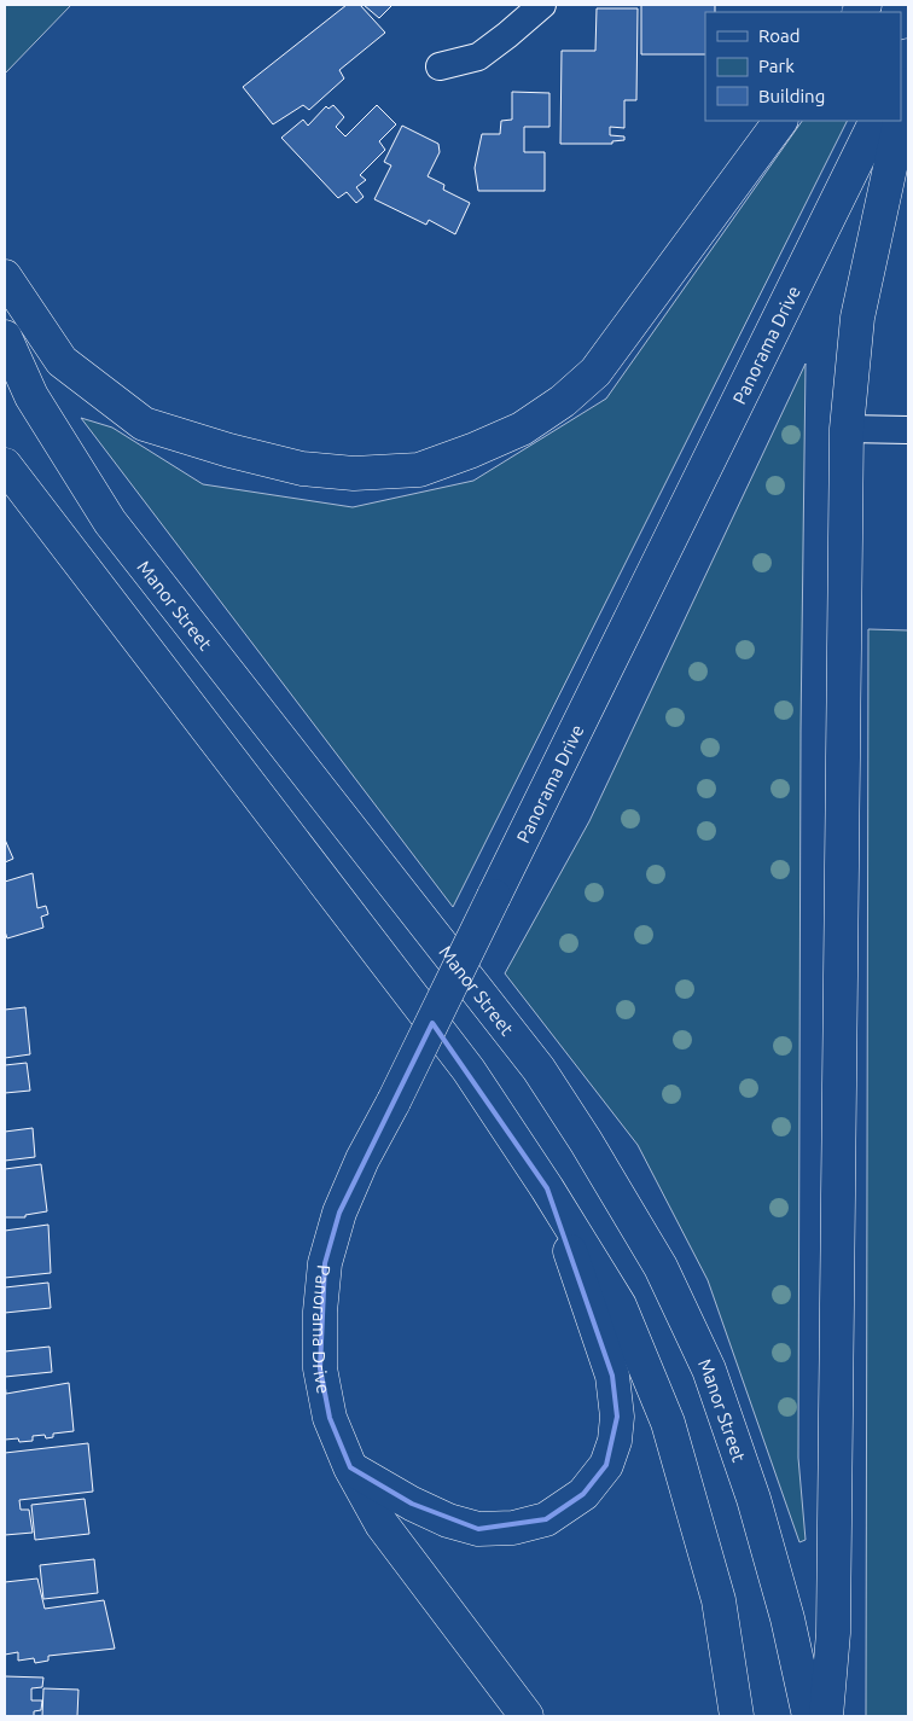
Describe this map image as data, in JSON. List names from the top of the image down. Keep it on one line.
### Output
{"streets":{"main road":["Panorama Drive","Manor Street"]},"legend":["Road","Park","Building"]}
